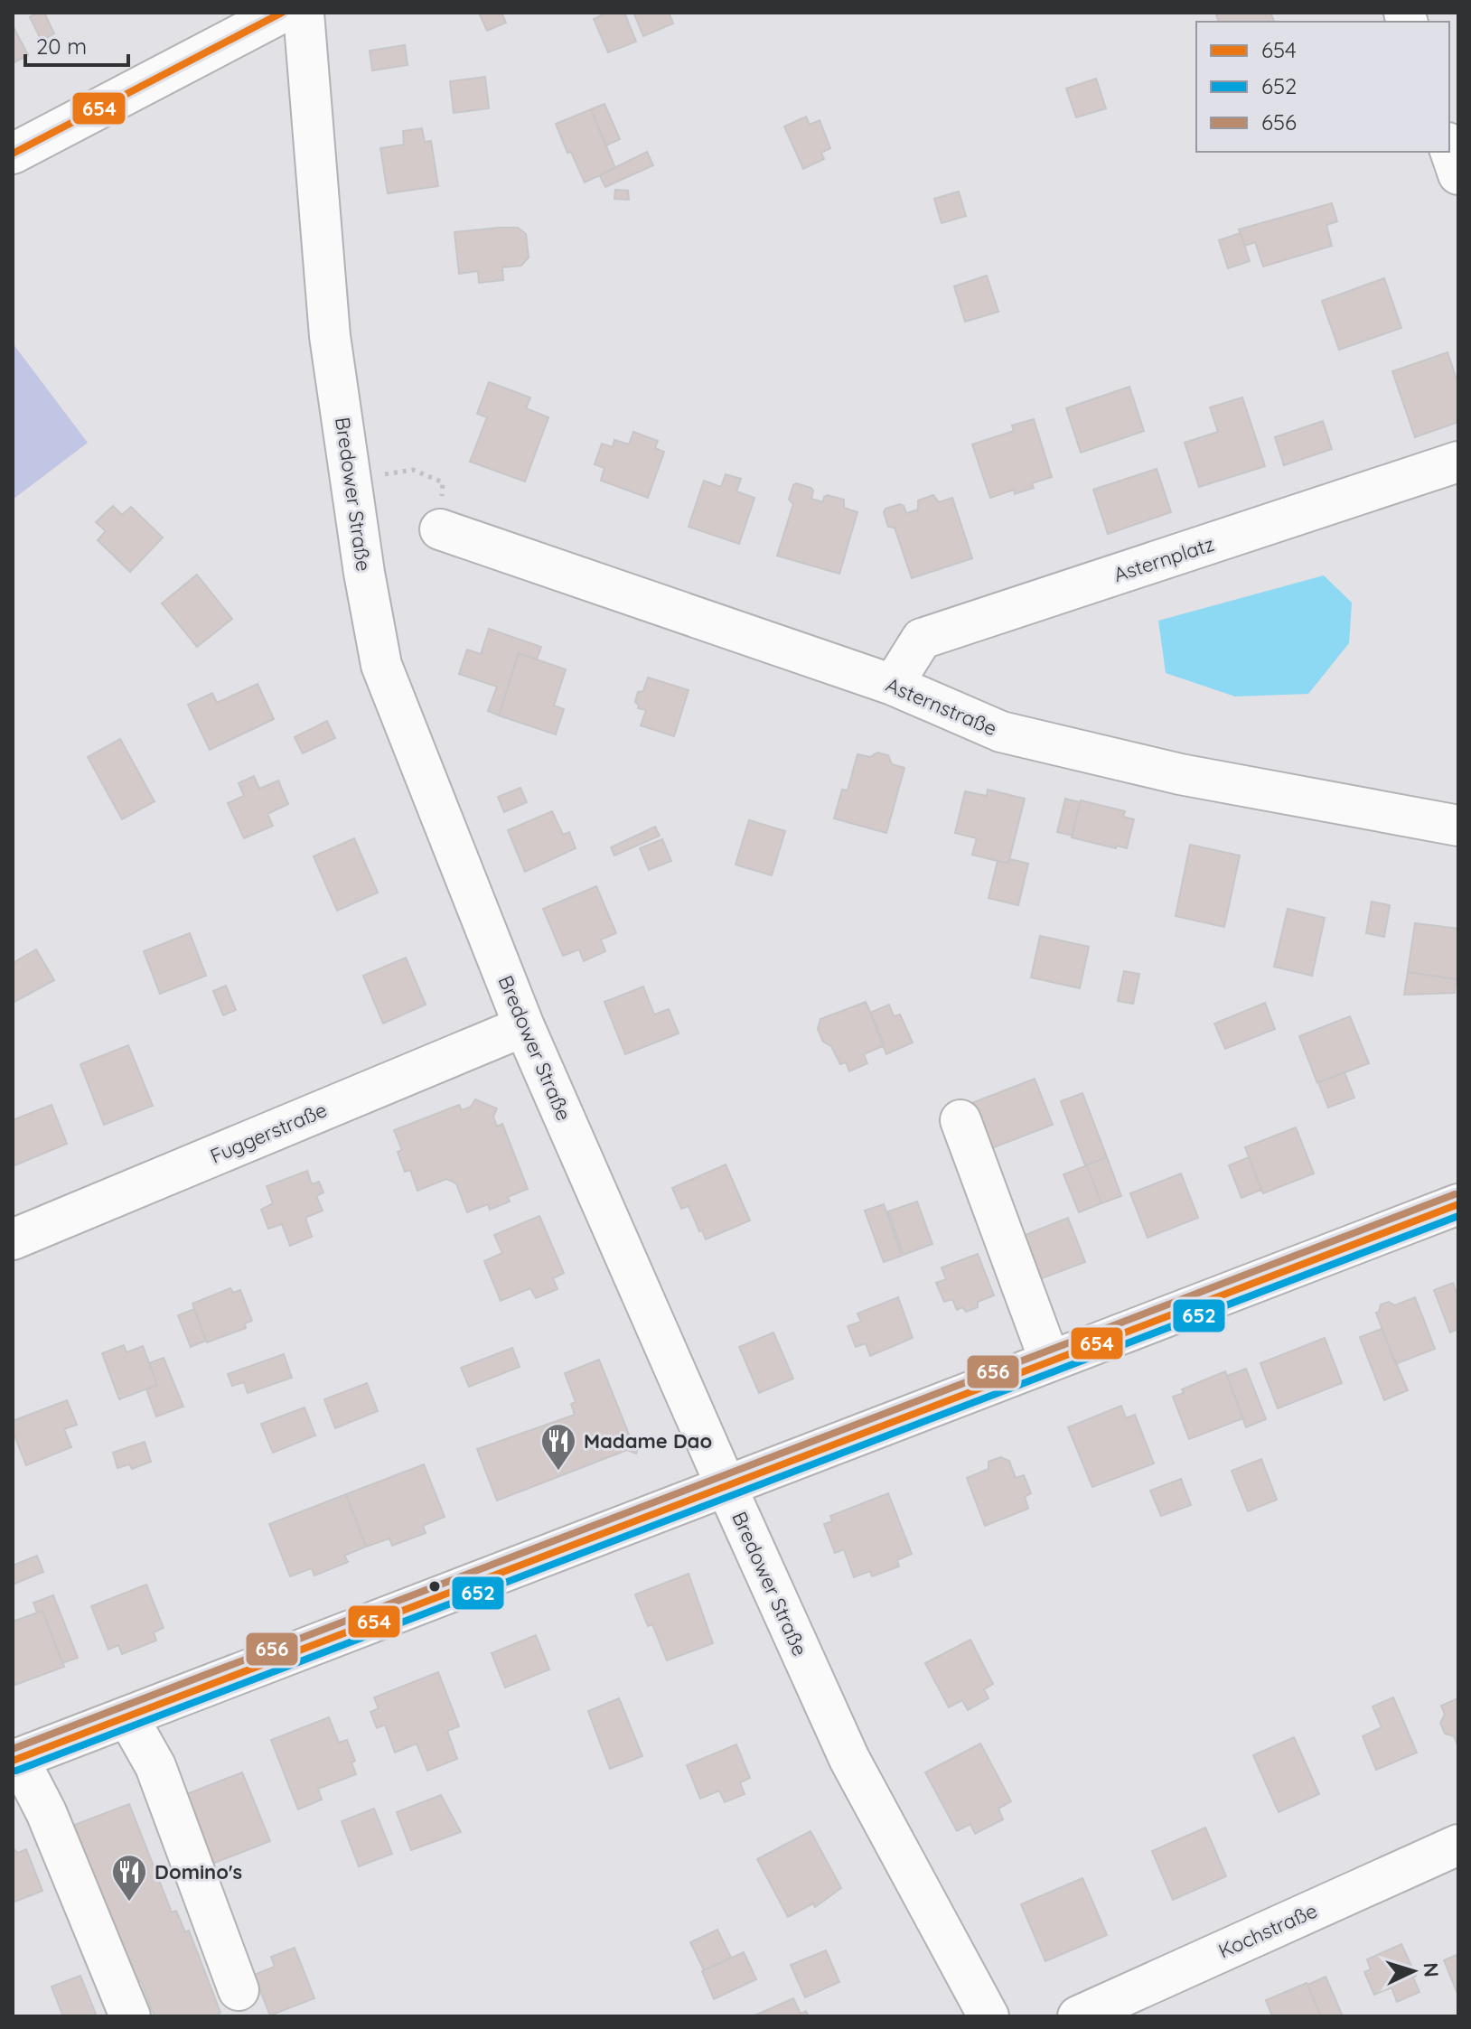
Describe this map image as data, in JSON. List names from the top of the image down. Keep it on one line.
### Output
{"streets":{"street":["Bredower Straße","Asternplatz","Asternstraße","Fuggerstraße","Kochstraße"]},"crossings":[["Bredower Straße","Fuggerstraße"],["Asternplatz","Asternstraße"]],"places":{"restaurant":["Madame Dao","Domino's"]},"lines":["transit line 654","transit line 656","transit line 652"],"legend":["654","652","656"],"scale_bar":"20 m","north":"right"}
